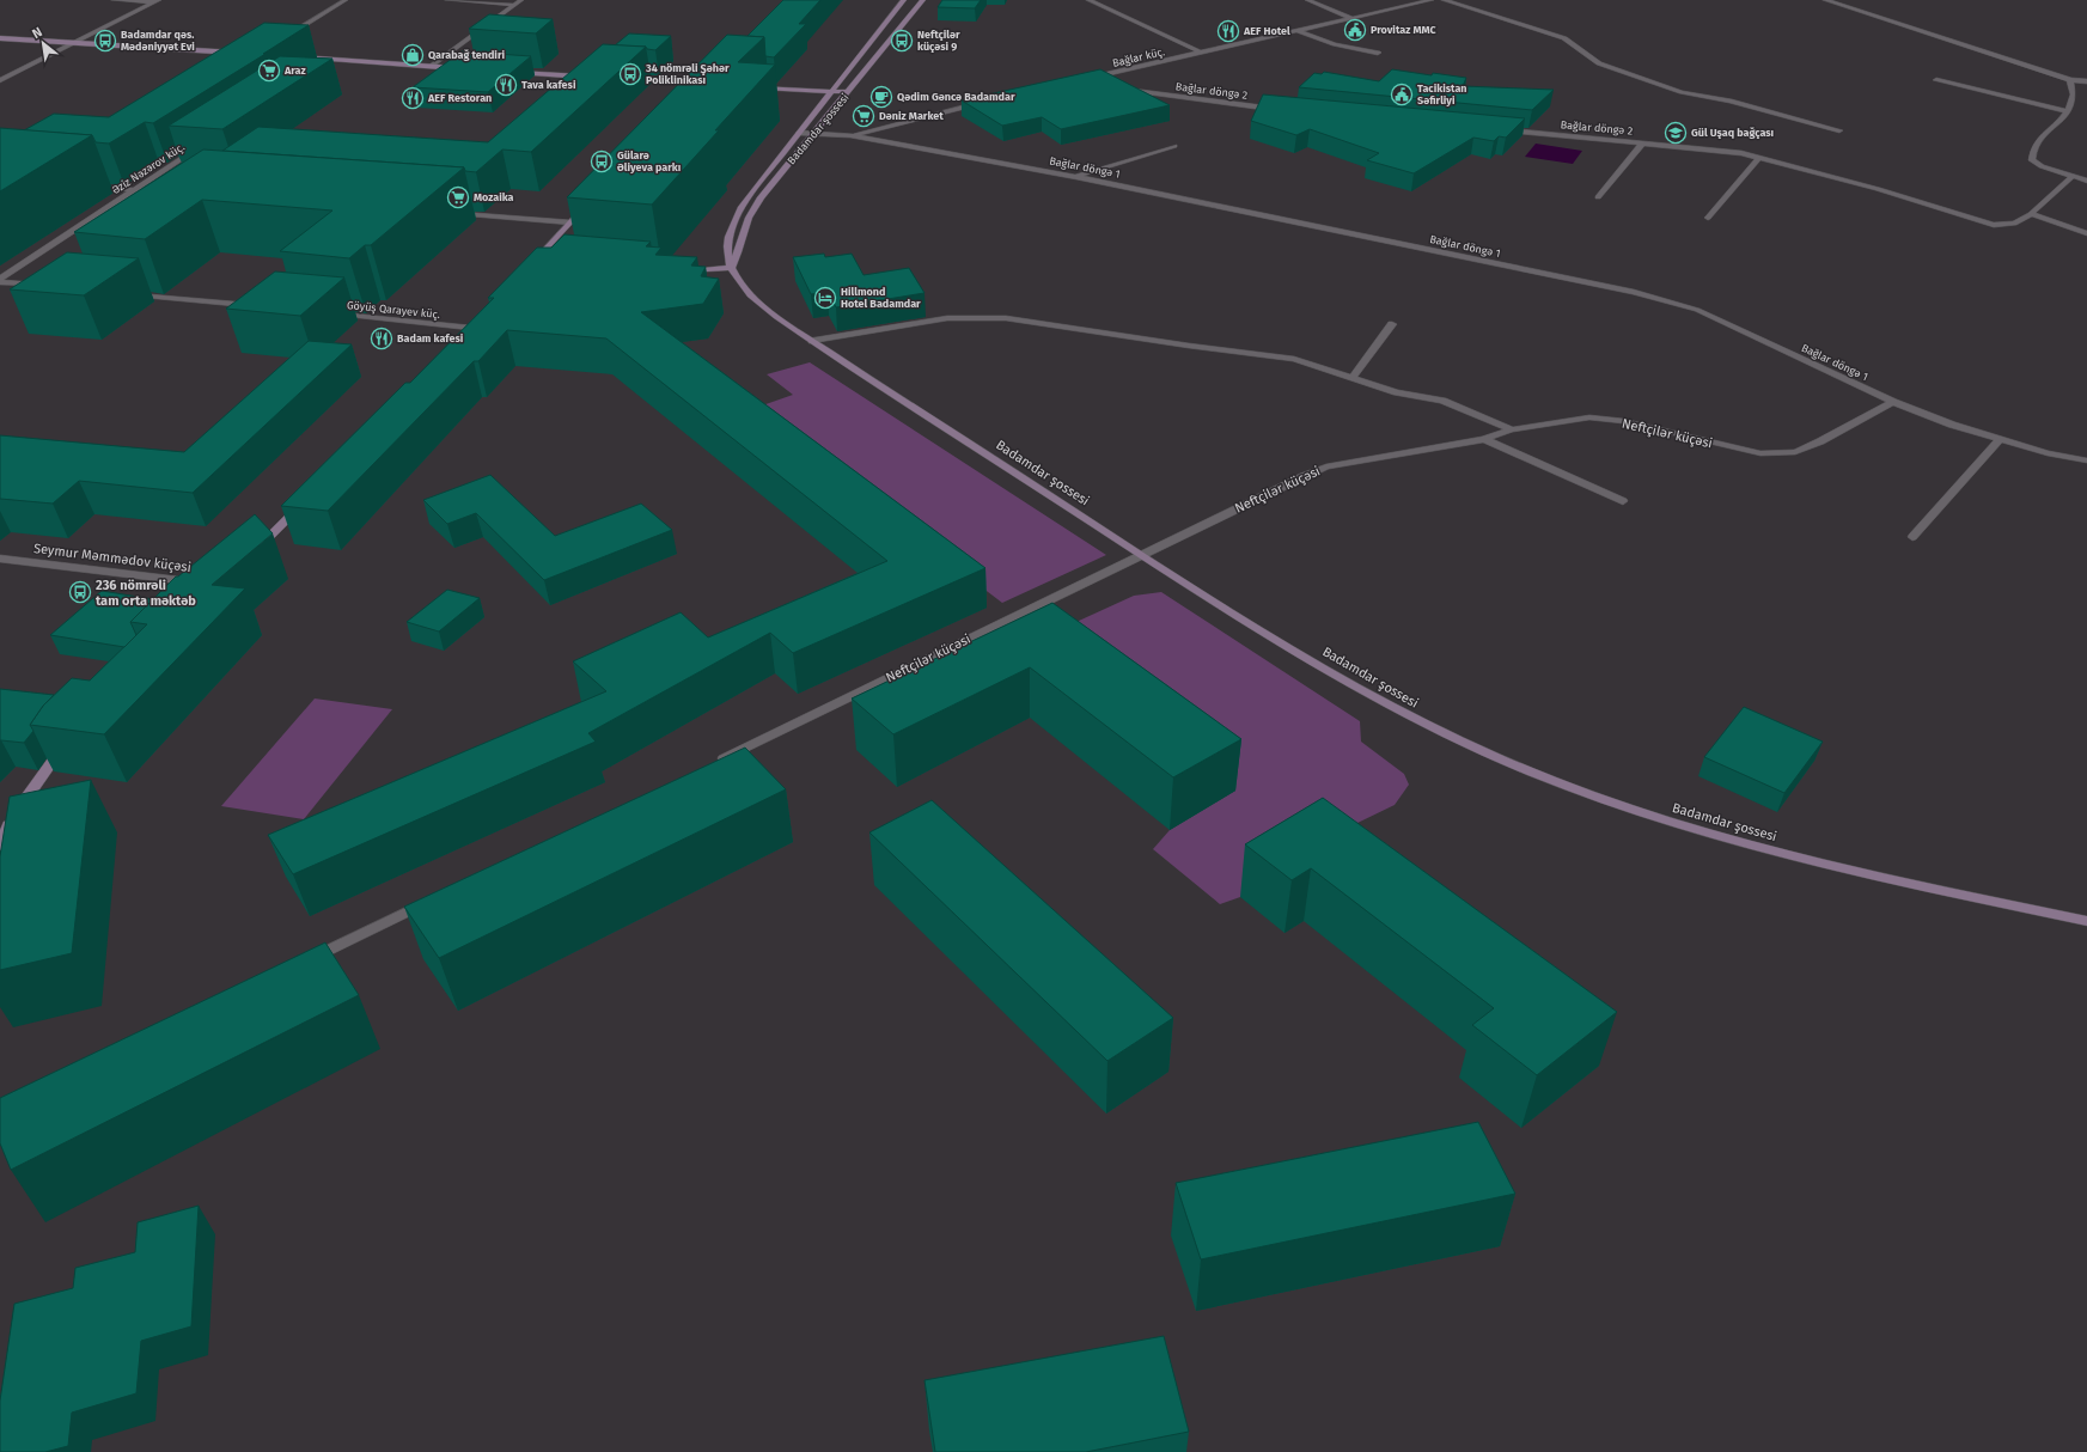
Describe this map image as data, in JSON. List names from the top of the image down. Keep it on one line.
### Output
{"streets":{"main road":["Badamdar şossesi"],"street":["Bağlar küç.","Bağlar döngə 2","Bağlar döngə 1","Əziz Nəzərov küç.","Göyüş Qarayev küç.","Neftçilər küçəsi","Seymur Məmmədov küçəsi"]},"crossings":[["Badamdar şossesi","Bağlar döngə 1"],["Badamdar şossesi","Neftçilər küçəsi"],["Bağlar döngə 1","Neftçilər küçəsi"]],"places":{"public building":["Provitaz MMC","Tacikistan Səfirliyi"],"restaurant":["AEF Hotel","Tava kafesi","AEF Restoran","Badam kafesi"],"bus stop":["Badamdar qəs. Mədəniyyət Evi","Neftçilər küçəsi 9","34 nömrəli Şəhər Poliklinikası","Gülarə Əliyeva parkı","236 nömrəli tam orta məktəb"],"shop":["Qarabağ tendiri"],"supermarket":["Araz","Dəniz Market","Mozaika"],"cafe":["Qədim Gəncə Badamdar"],"school or university":["Gül Uşaq bağçası"],"hotel":["Hillmond Hotel Badamdar"]},"north":"top left"}
